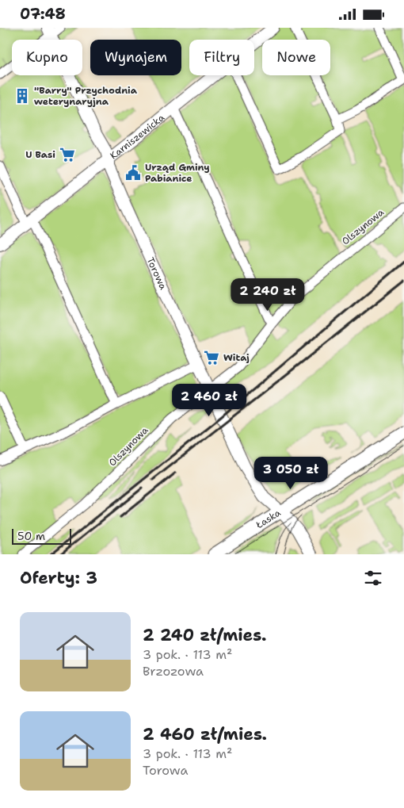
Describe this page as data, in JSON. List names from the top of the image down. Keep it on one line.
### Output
{"streets":{"main road":["Łaska"],"street":["Karniszewicka","Olszynowa","Torowa"]},"crossings":[["Karniszewicka","Torowa"],["Olszynowa","Torowa"],["Torowa","Łaska"]],"places":{"building":["\"Barry\" Przychodnia weterynaryjna"],"supermarket":["U Basi","Witaj"],"public building":["Urząd Gminy Pabianice"]},"scale_bar":"50 m","page":{"status":"07:48","chip":["Kupno","Wynajem","Filtry","Nowe"],"price":["2 240 zł","2 460 zł","3 050 zł"],"scale":"50 m","heading":"Oferty: 3","list":[{"name":"2 240 zł/mies.","note":"3 pok. · 113 m² · Brzozowa"},{"name":"2 460 zł/mies.","note":"3 pok. · 113 m² · Torowa"}]}}
